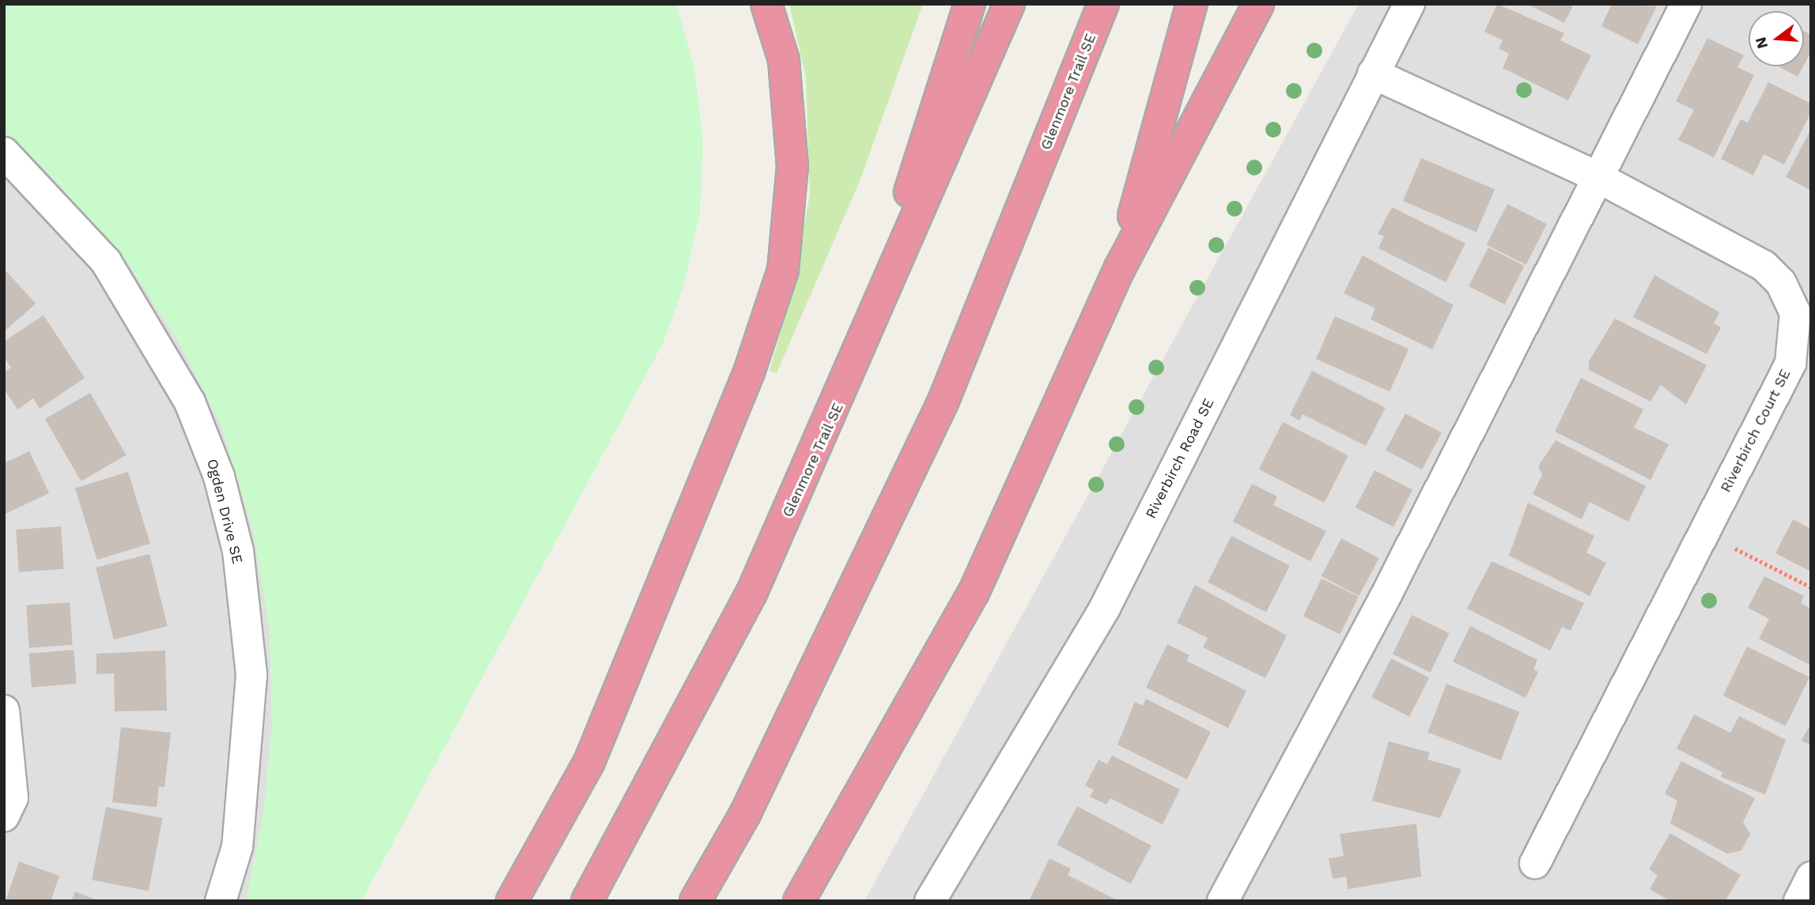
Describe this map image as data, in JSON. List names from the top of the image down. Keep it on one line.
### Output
{"streets":{"highway":["Glenmore Trail SE"],"street":["Riverbirch Court SE","Riverbirch Road SE","Ogden Drive SE"]},"crossings":[["Riverbirch Court SE","Riverbirch Road SE"]],"north":"left"}
